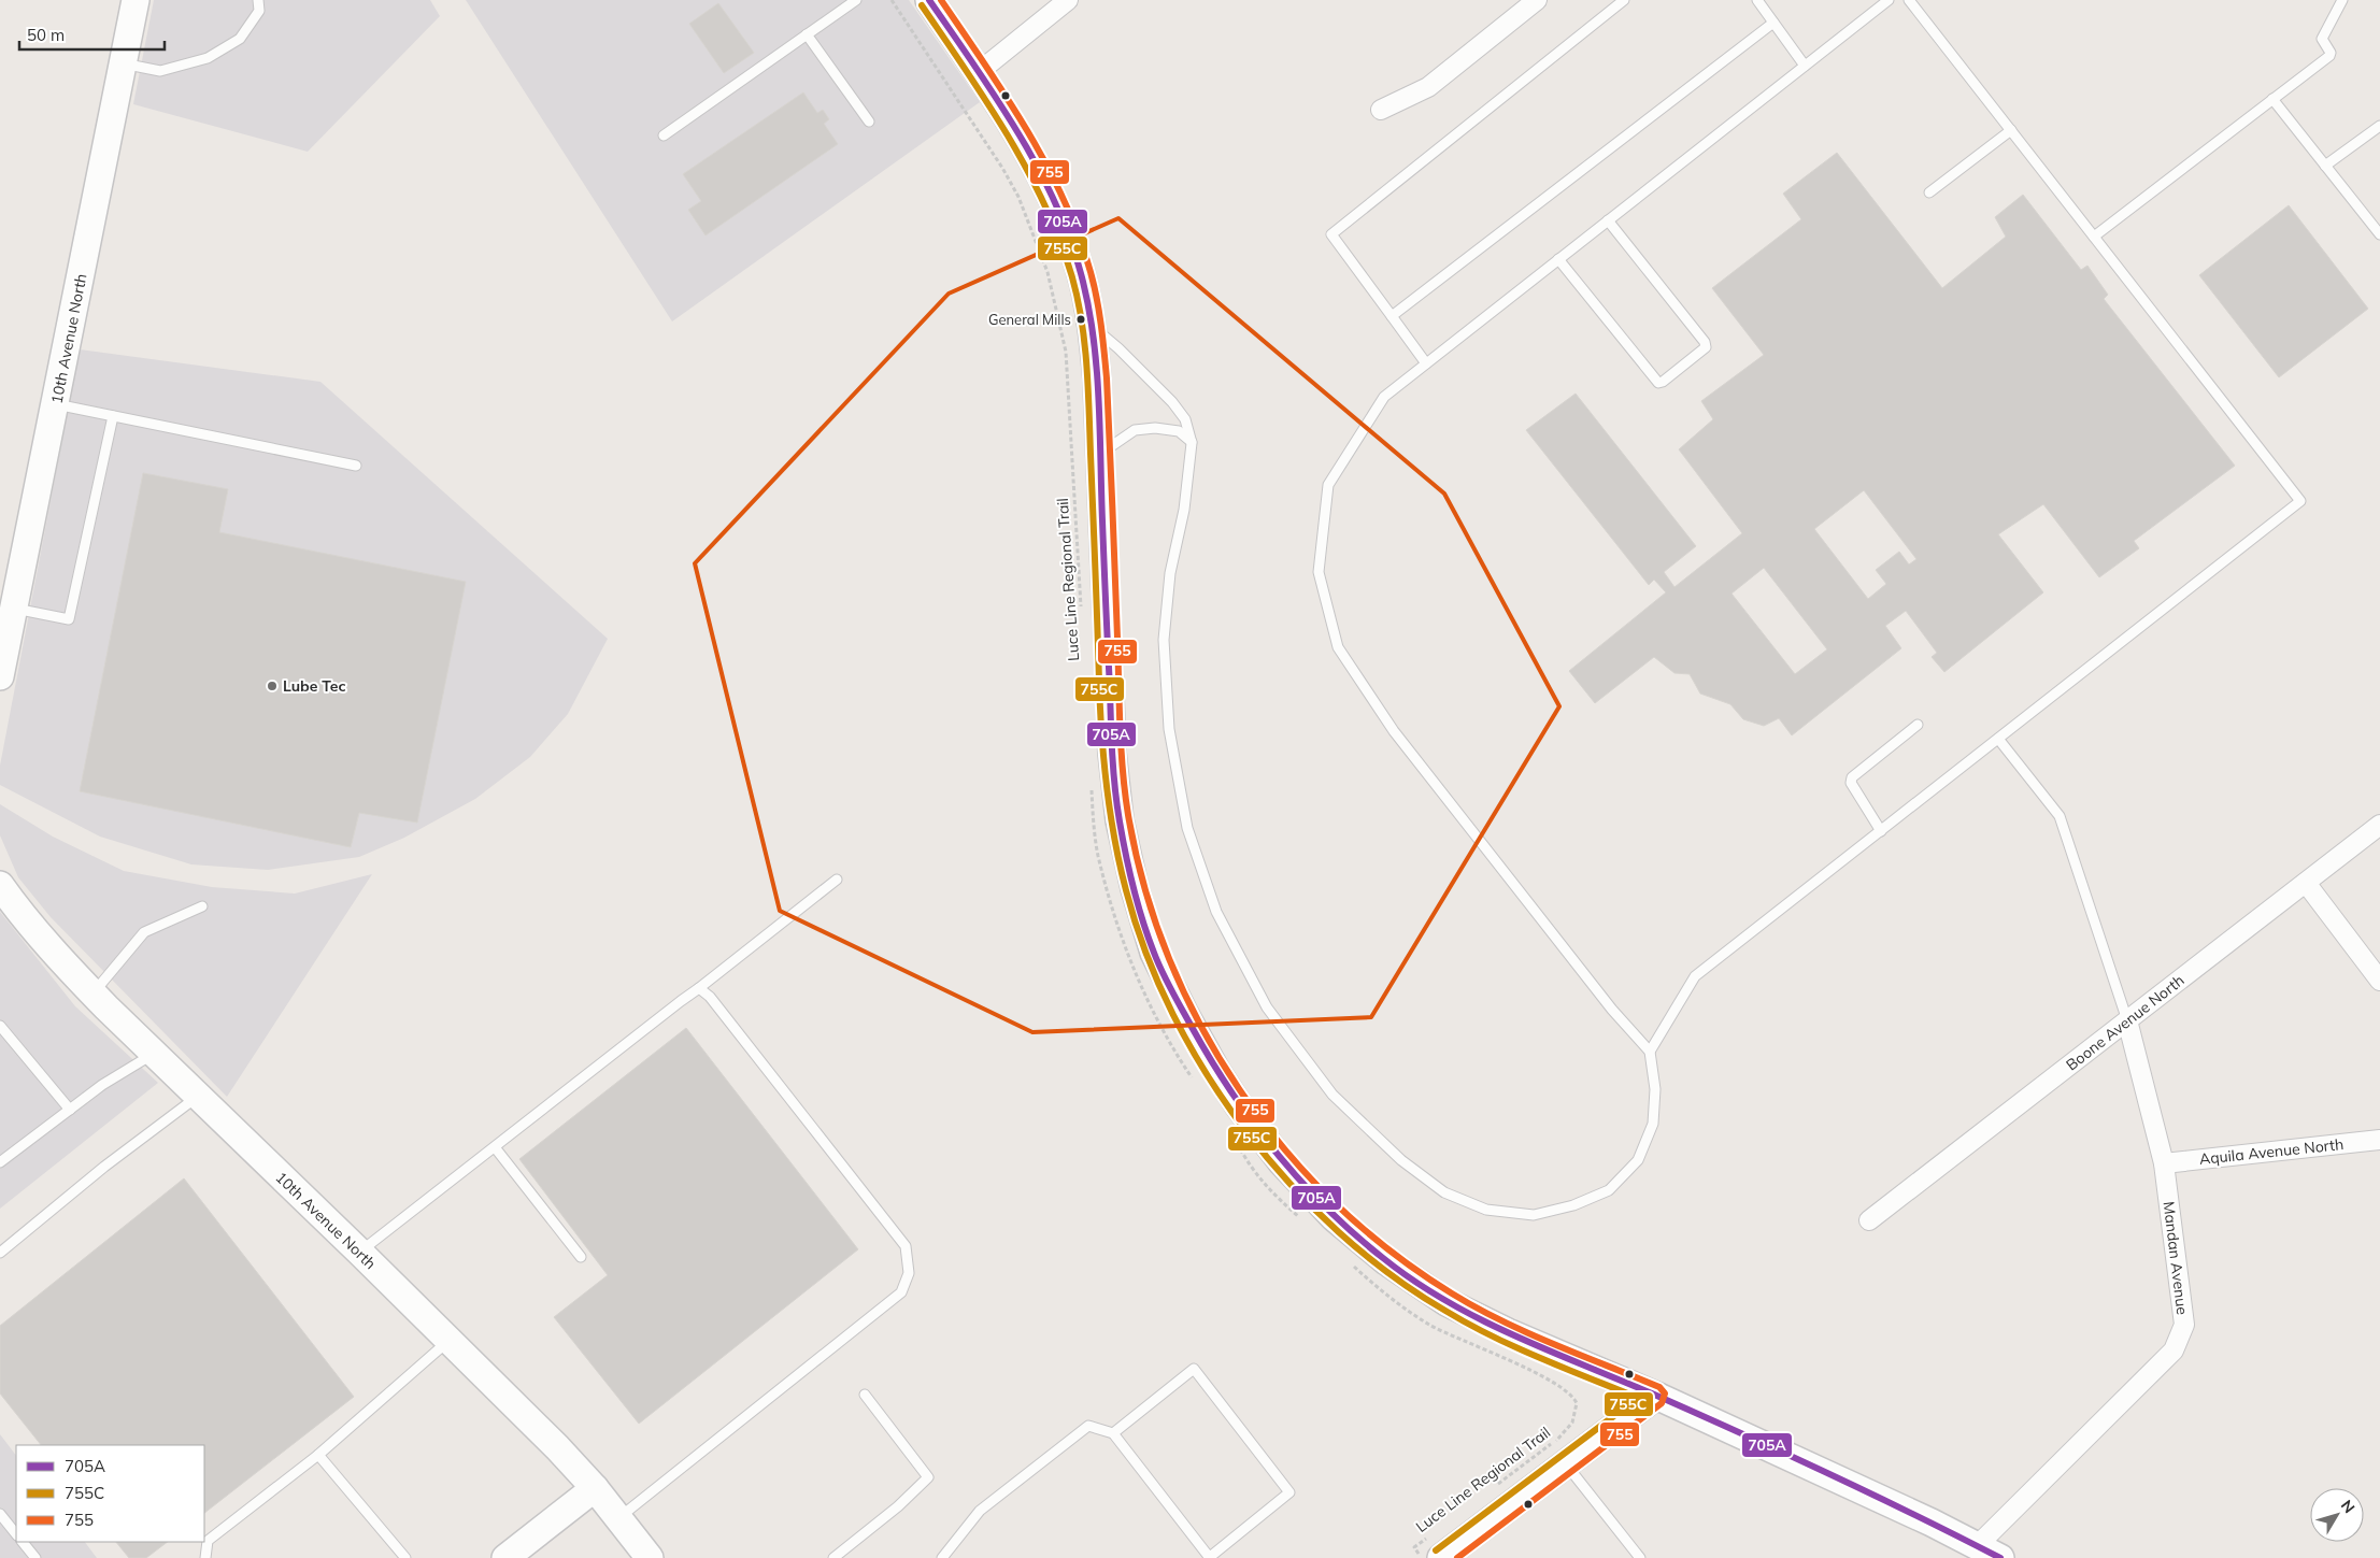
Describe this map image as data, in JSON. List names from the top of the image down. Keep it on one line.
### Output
{"streets":{"street":["10th Avenue North","Boone Avenue North","Aquila Avenue North","Mandan Avenue"],"path":["Luce Line Regional Trail"]},"crossings":[["Boone Avenue North","Mandan Avenue"],["Aquila Avenue North","Mandan Avenue"]],"places":["General Mills","Lube Tec"],"lines":["transit line 705A","transit line 755","transit line 755C"],"legend":["705A","755C","755"],"scale_bar":"50 m","north":"top right"}
